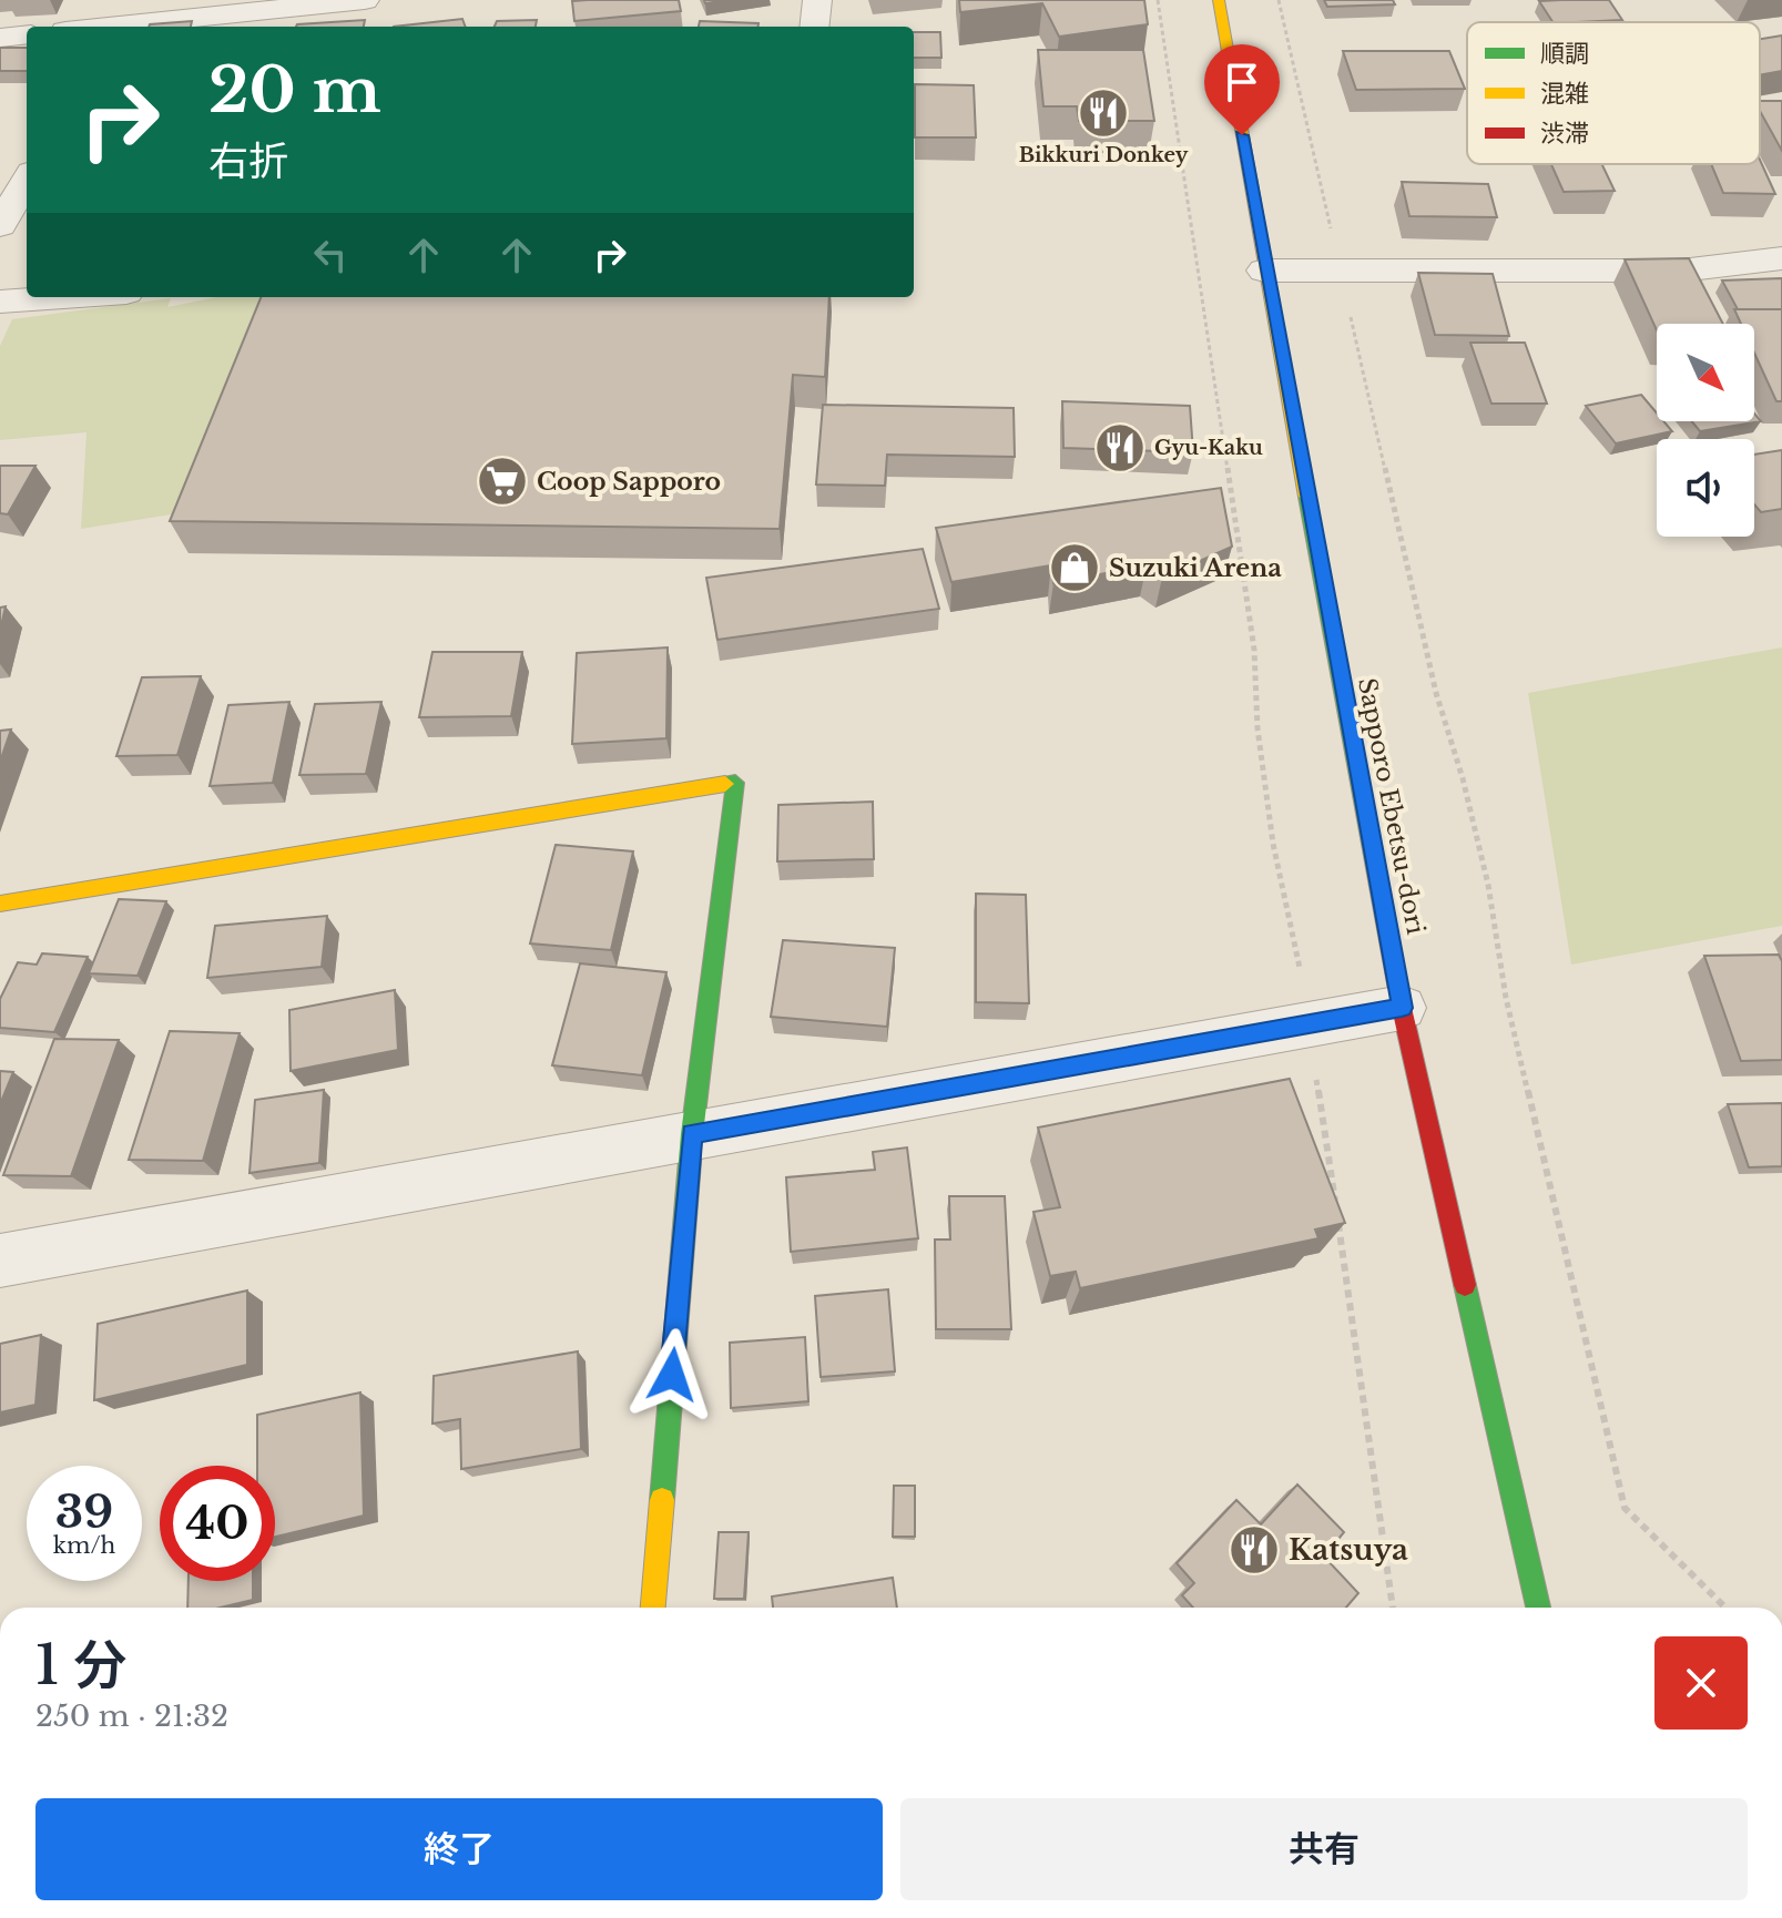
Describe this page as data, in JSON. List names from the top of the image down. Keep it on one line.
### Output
{"streets":{"main road":["Sapporo Ebetsu-dori"]},"places":{"restaurant":["Bikkuri Donkey","Gyu-Kaku","Katsuya"],"supermarket":["Coop Sapporo"],"shop":["Suzuki Arena"]},"legend":["順調","混雑","渋滞"],"north":"bottom right","page":{"turn":["20 m","右折"],"speed":"39 km/h","limit":"40","heading":["1 分","250 m · 21:32"],"buttons":["終了","共有"]}}
